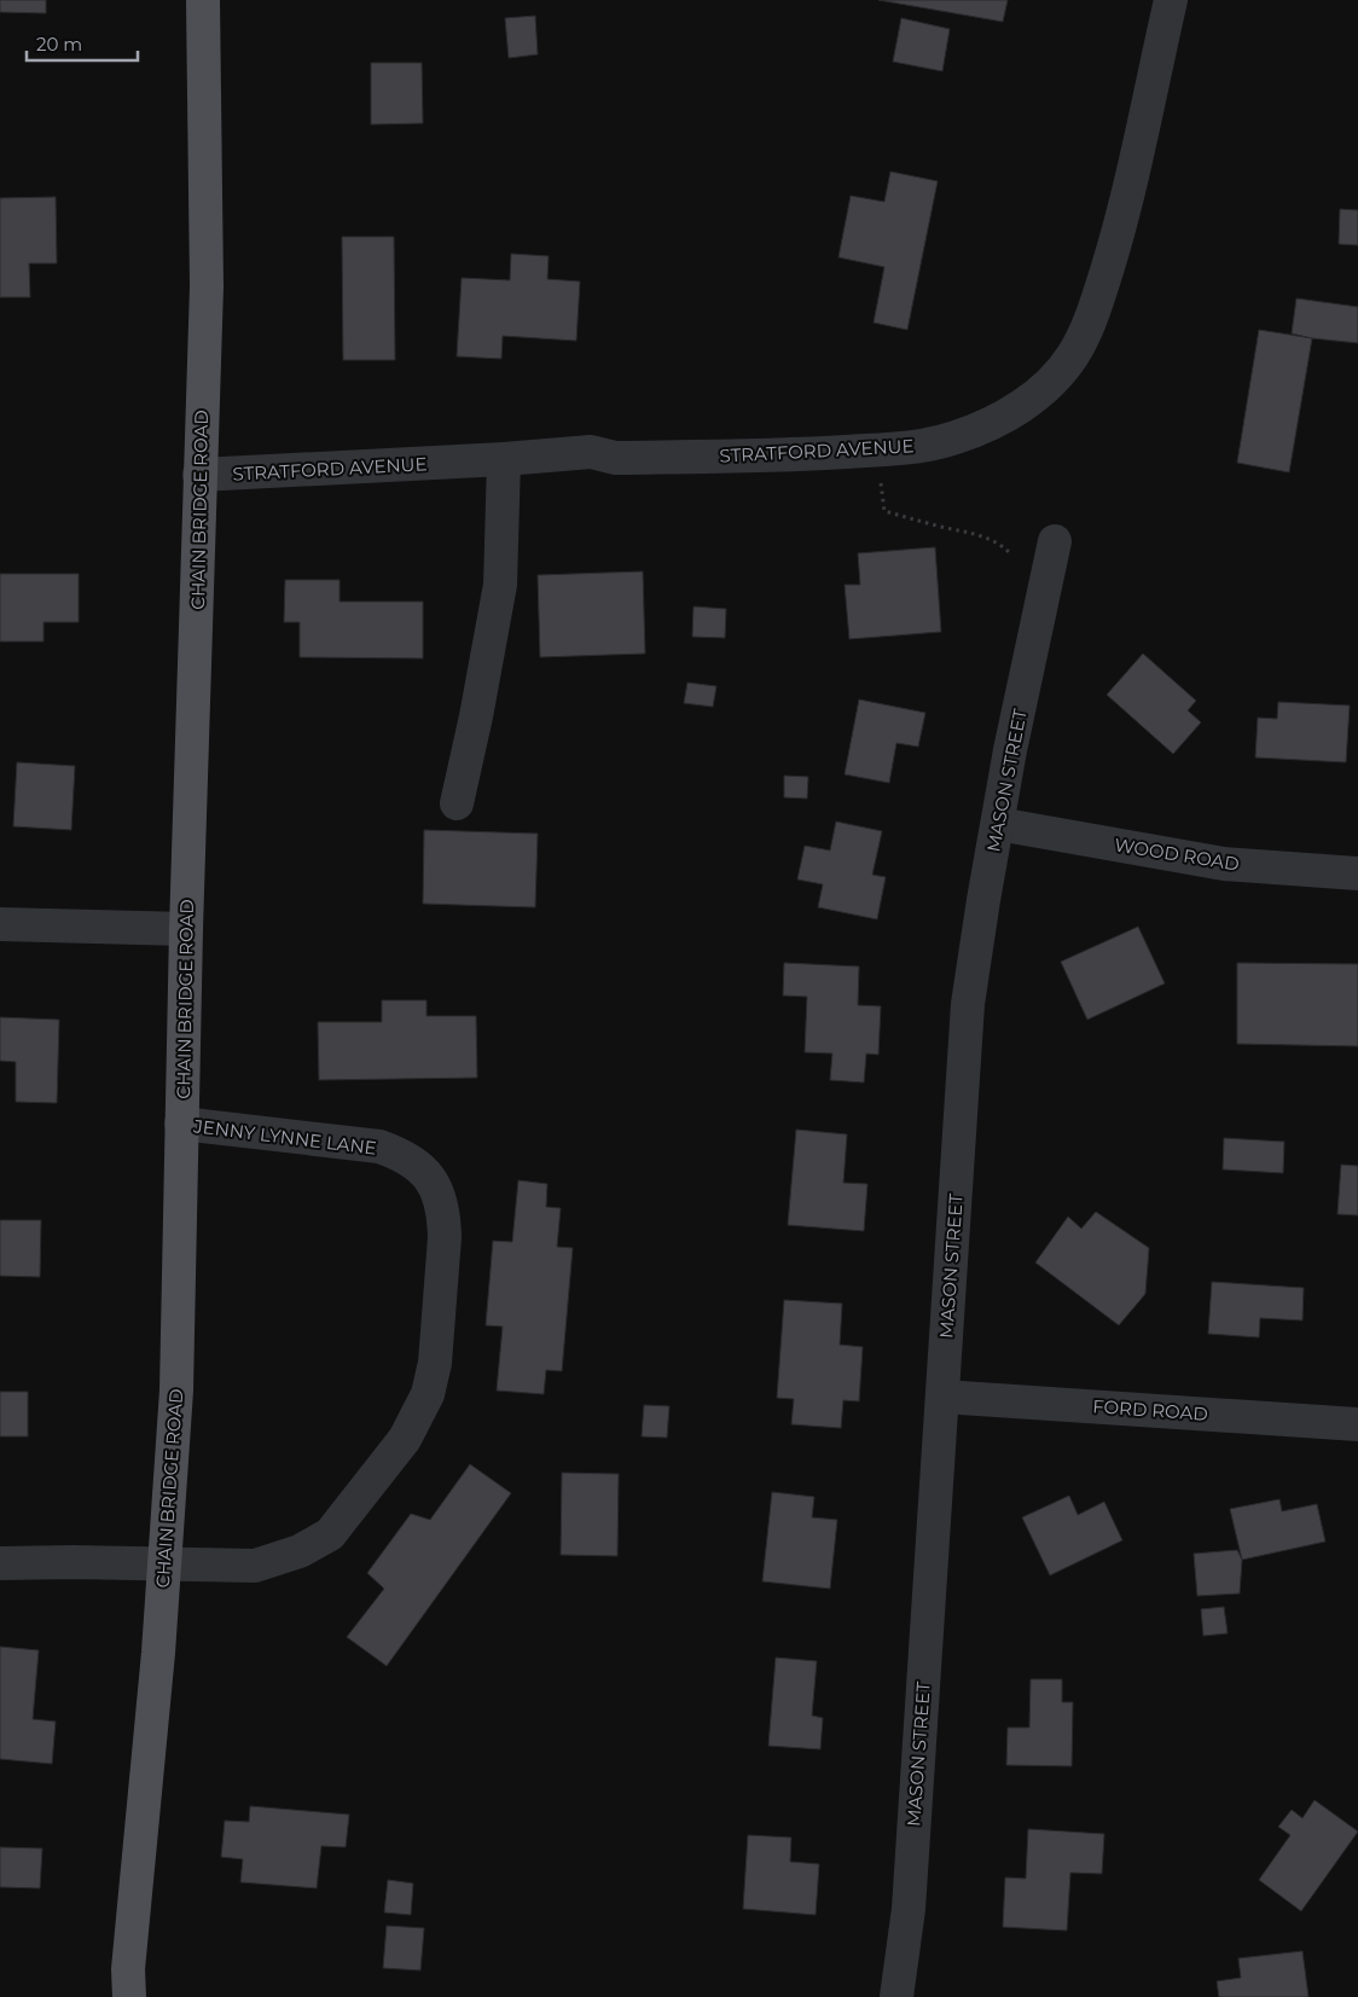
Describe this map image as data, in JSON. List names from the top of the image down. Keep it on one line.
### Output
{"streets":{"main road":["CHAIN BRIDGE ROAD"],"street":["STRATFORD AVENUE","MASON STREET","WOOD ROAD","JENNY LYNNE LANE","FORD ROAD"]},"crossings":[["STRATFORD AVENUE","CHAIN BRIDGE ROAD"],["CHAIN BRIDGE ROAD","JENNY LYNNE LANE"],["MASON STREET","WOOD ROAD"],["MASON STREET","FORD ROAD"]],"scale_bar":"20 m"}
